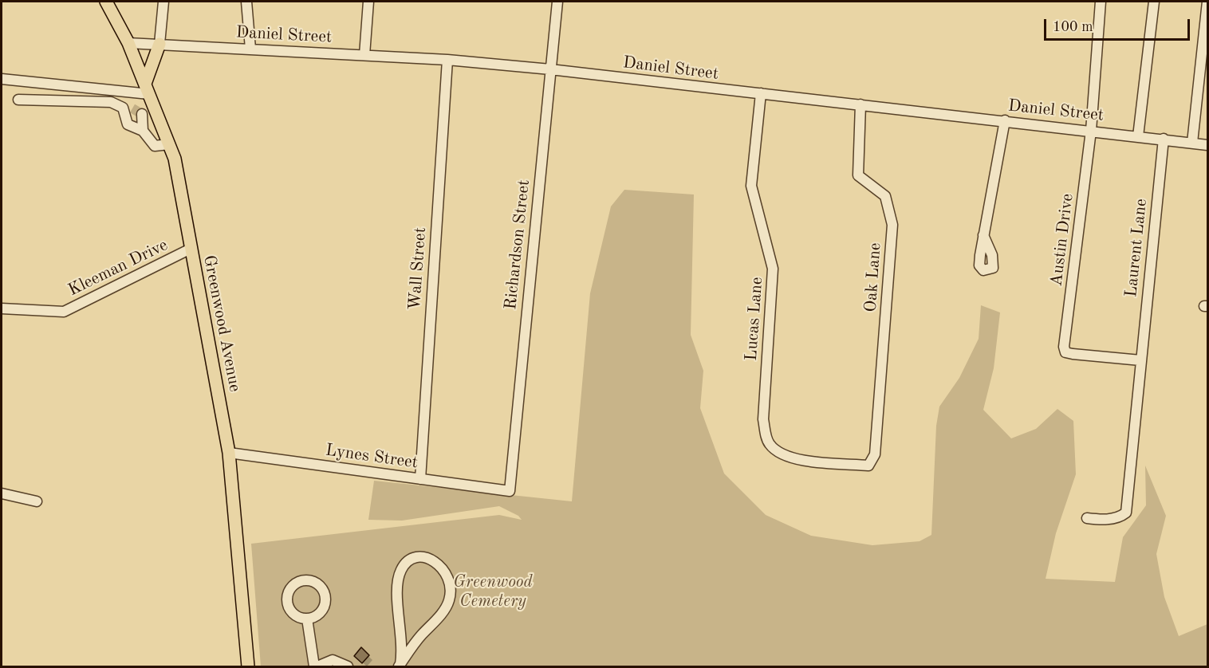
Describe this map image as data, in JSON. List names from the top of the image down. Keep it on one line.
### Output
{"streets":{"main road":["Greenwood Avenue"],"street":["Daniel Street","Austin Drive","Richardson Street","Laurent Lane","Kleeman Drive","Wall Street","Oak Lane","Lucas Lane","Lynes Street"]},"crossings":[["Daniel Street","Austin Drive"],["Daniel Street","Richardson Street"],["Daniel Street","Laurent Lane"],["Daniel Street","Wall Street"],["Daniel Street","Oak Lane"],["Daniel Street","Lucas Lane"],["Daniel Street","Greenwood Avenue"],["Austin Drive","Laurent Lane"],["Richardson Street","Lynes Street"],["Kleeman Drive","Greenwood Avenue"],["Wall Street","Lynes Street"],["Oak Lane","Lucas Lane"],["Greenwood Avenue","Lynes Street"]],"parks":["Greenwood Cemetery"],"scale_bar":"100 m"}
